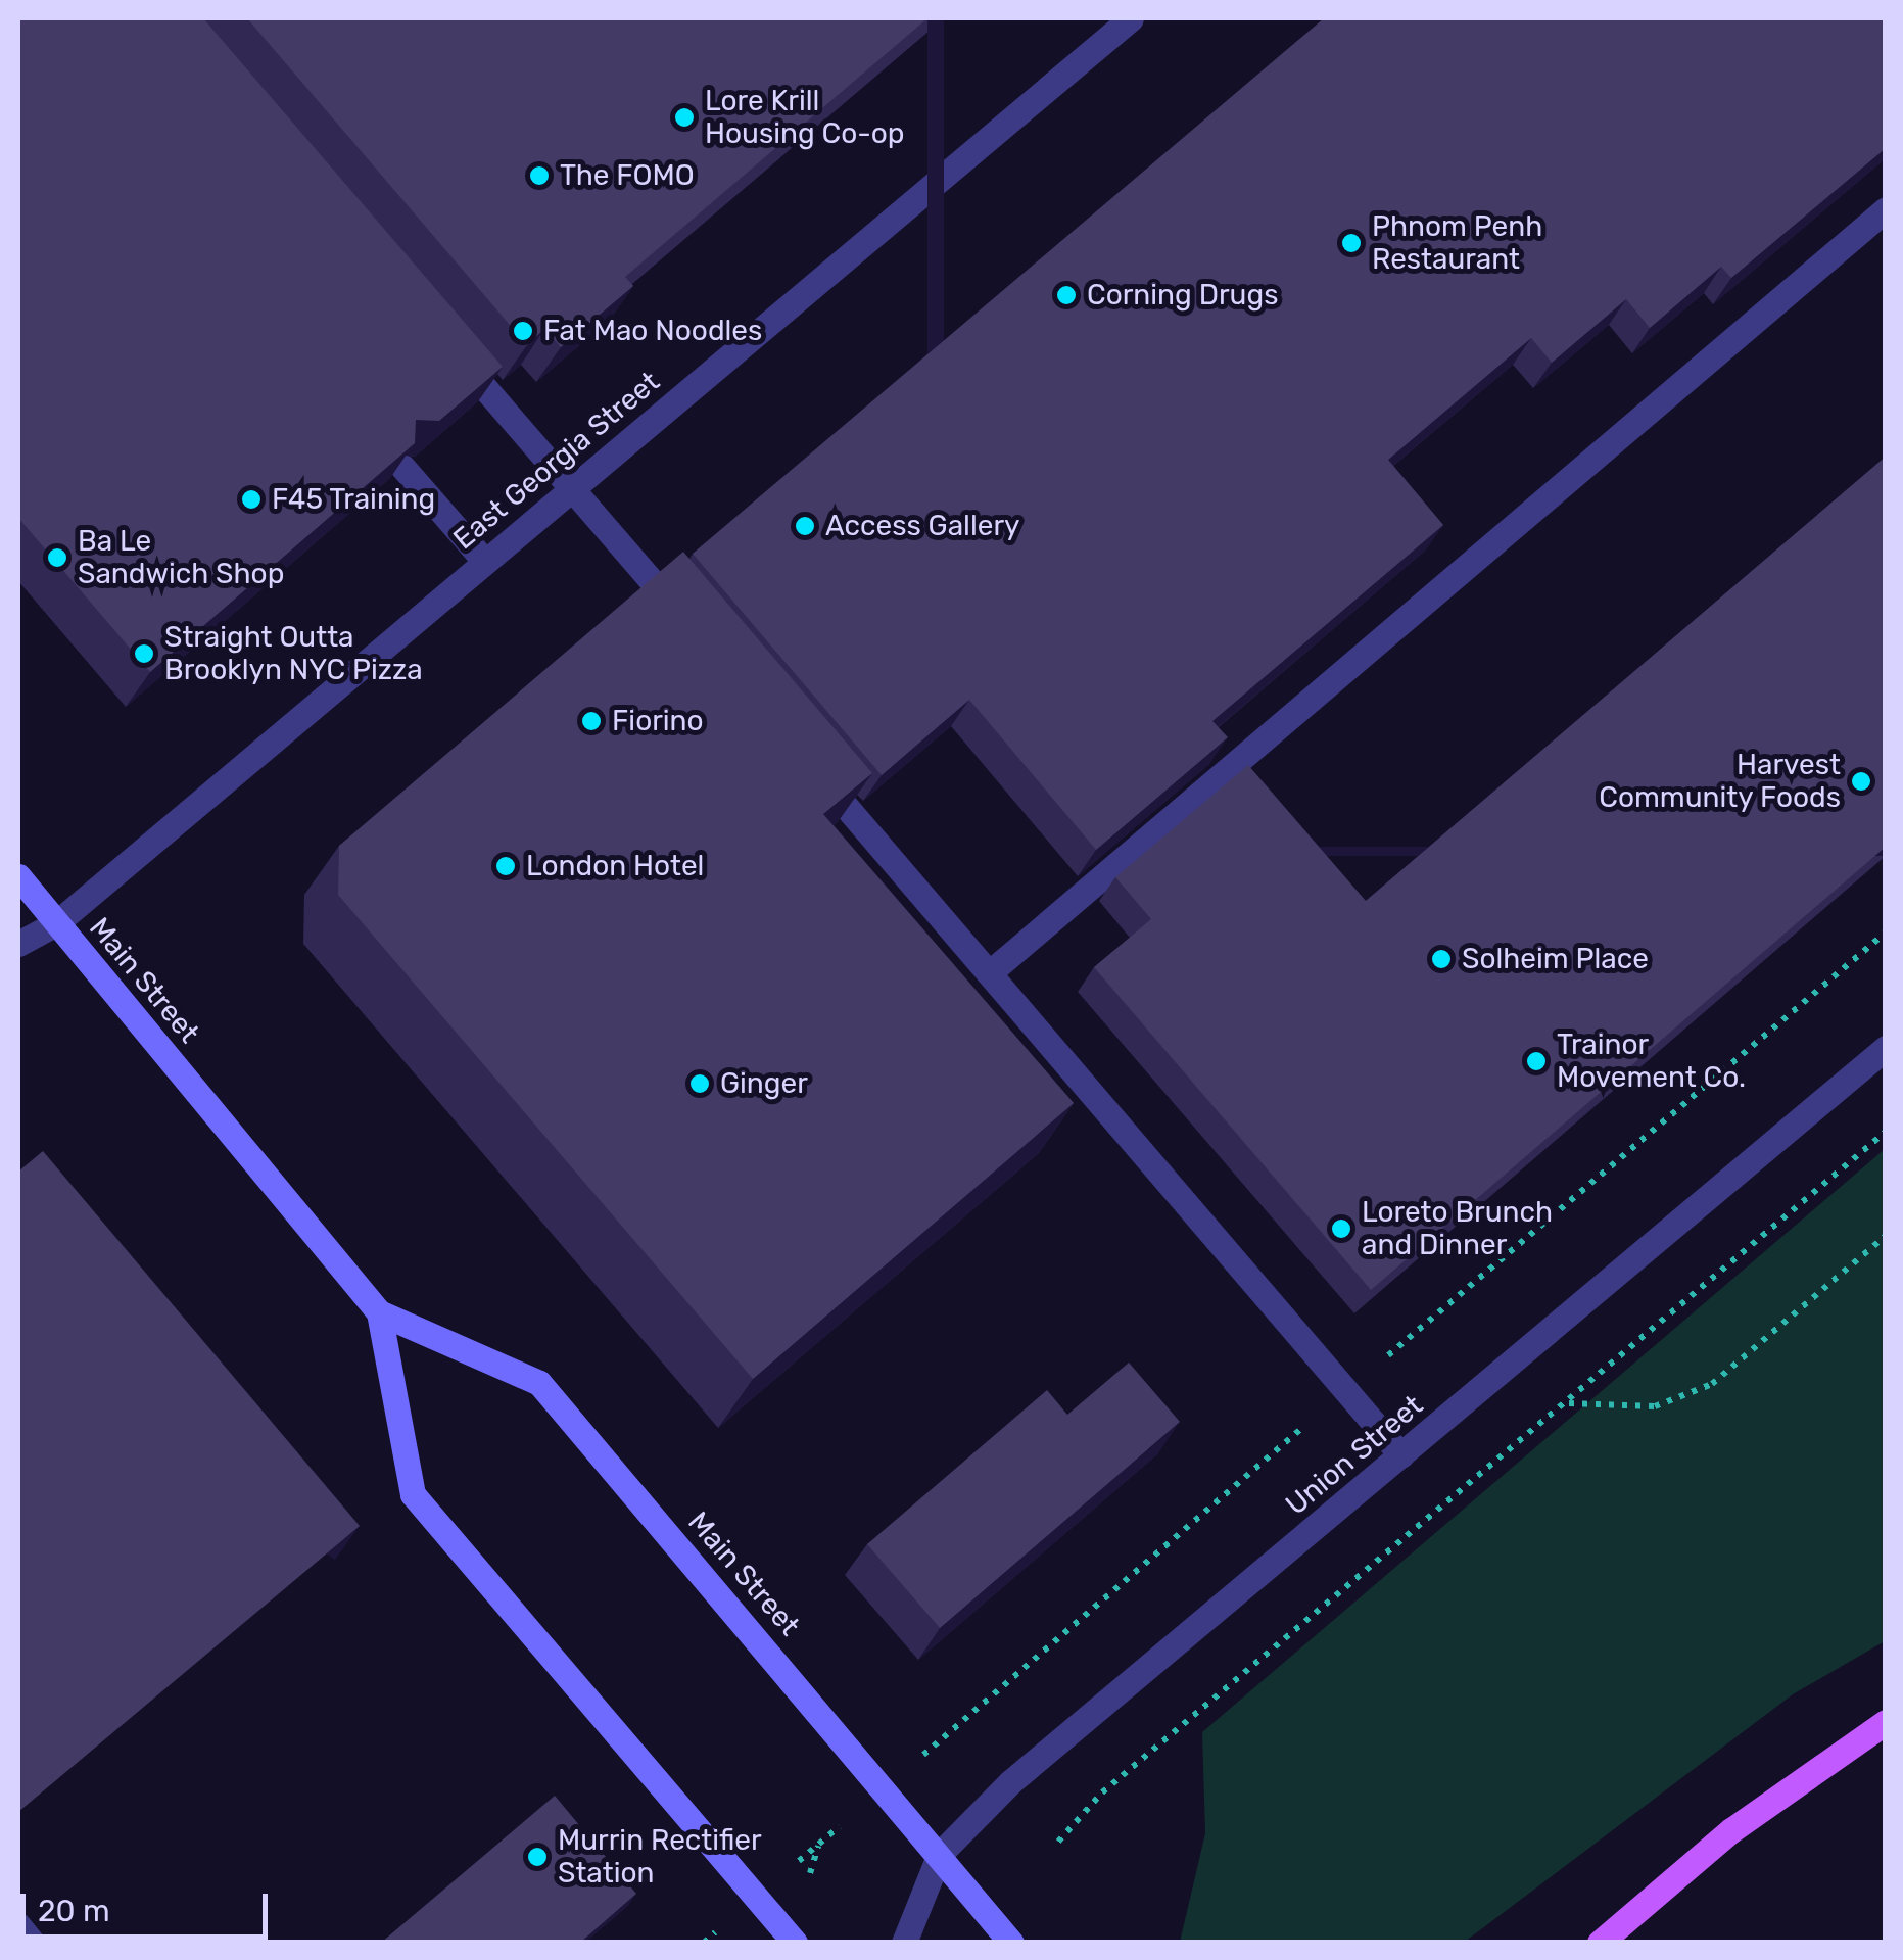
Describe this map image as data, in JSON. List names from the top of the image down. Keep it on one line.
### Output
{"streets":{"main road":["Main Street"],"street":["East Georgia Street","Union Street"]},"crossings":[["East Georgia Street","Main Street"],["Main Street","Union Street"]],"places":["Lore Krill Housing Co-op","The FOMO","Phnom Penh Restaurant","Corning Drugs","Fat Mao Noodles","F45 Training","Access Gallery","Ba Le Sandwich Shop","Straight Outta Brooklyn NYC Pizza","Fiorino","Harvest Community Foods","London Hotel","Solheim Place","Trainor Movement Co.","Ginger","Loreto Brunch and Dinner","Murrin Rectifier Station"],"scale_bar":"20 m"}
